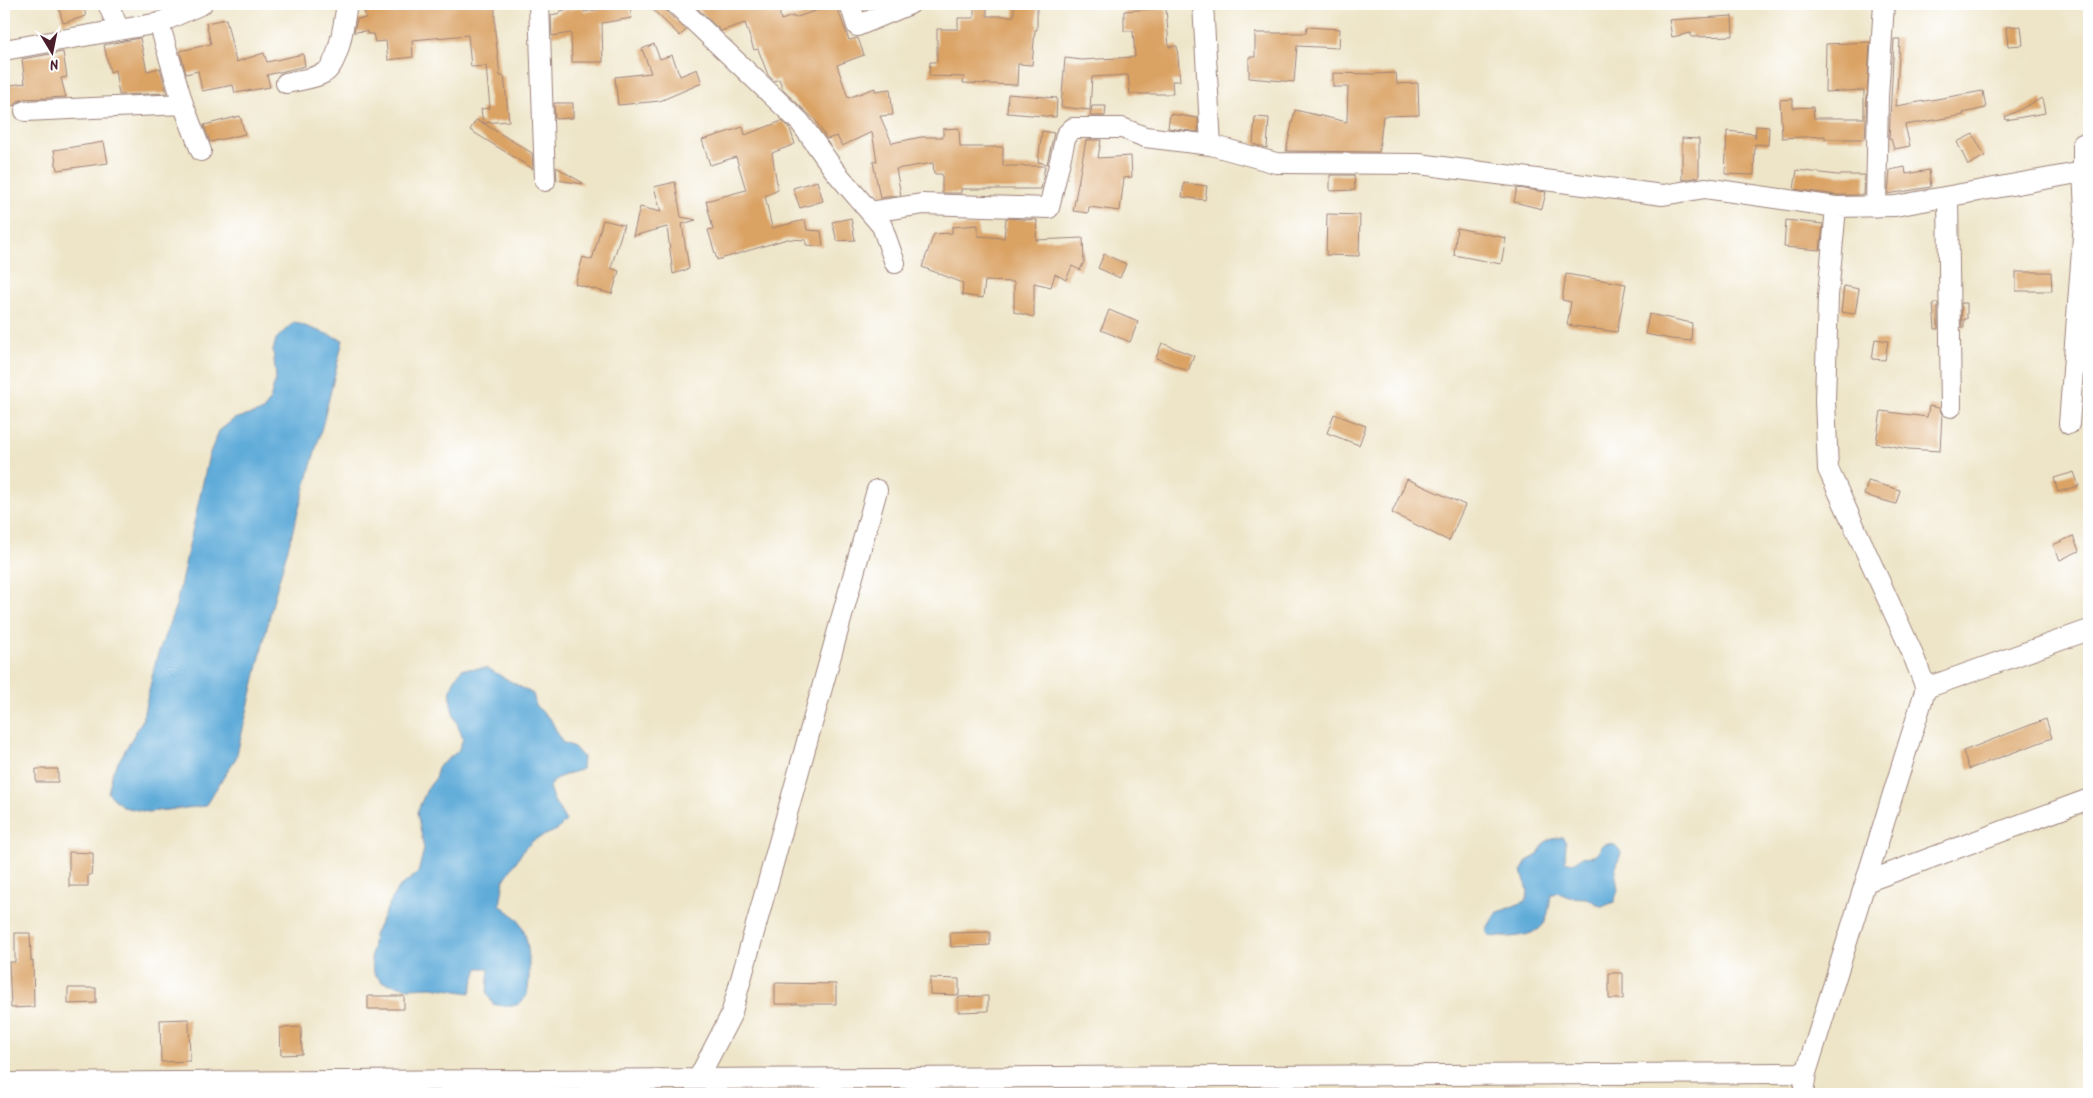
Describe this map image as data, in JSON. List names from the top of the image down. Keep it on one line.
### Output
{"north":"bottom"}
